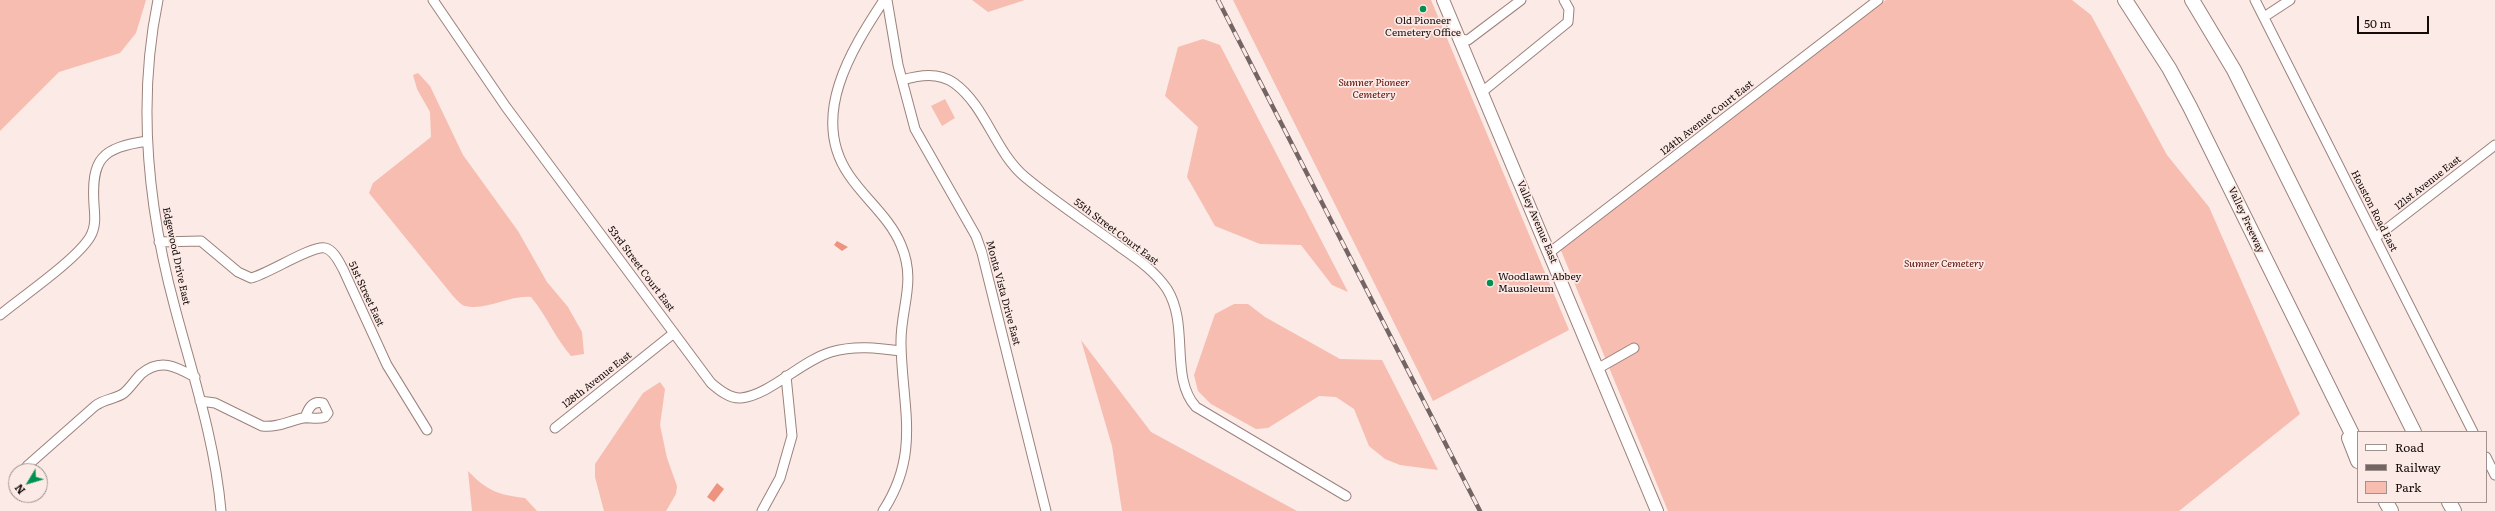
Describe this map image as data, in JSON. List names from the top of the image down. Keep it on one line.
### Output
{"streets":{"highway":["Valley Freeway"],"main road":["Valley Avenue East"],"street":["124th Avenue Court East","121st Avenue East","Houston Road East","55th Street Court East","Edgewood Drive East","53rd Street Court East","Monta Vista Drive East","51st Street East","128th Avenue East"]},"crossings":[["124th Avenue Court East","Valley Avenue East"],["121st Avenue East","Houston Road East"],["55th Street Court East","Monta Vista Drive East"],["Edgewood Drive East","51st Street East"],["53rd Street Court East","128th Avenue East"]],"parks":["Sumner Pioneer Cemetery","Sumner Cemetery"],"places":["Old Pioneer Cemetery Office","Woodlawn Abbey Mausoleum"],"legend":["Road","Railway","Park"],"scale_bar":"50 m","north":"bottom left"}
